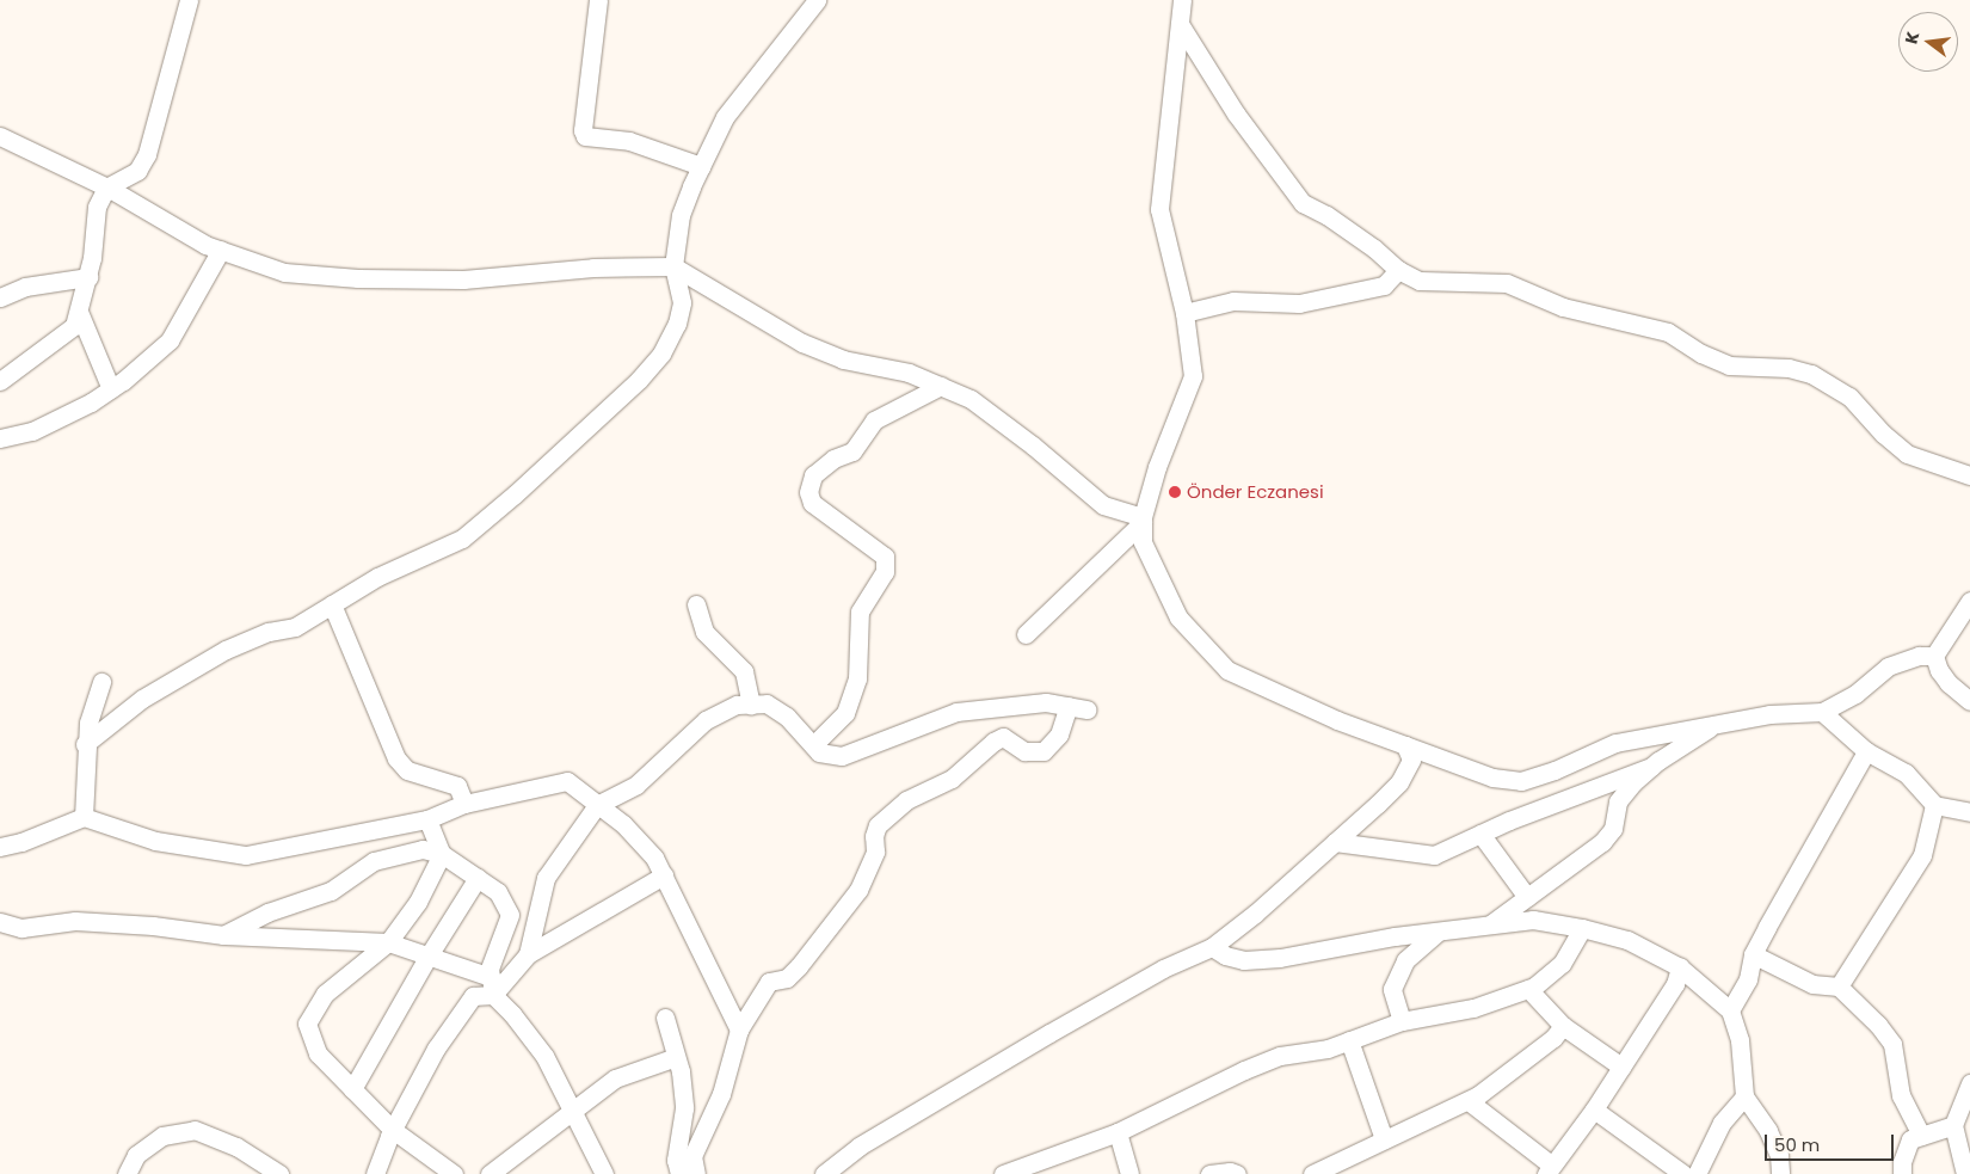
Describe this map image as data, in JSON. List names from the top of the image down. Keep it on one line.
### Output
{"places":["Önder Eczanesi"],"scale_bar":"50 m","north":"left"}
